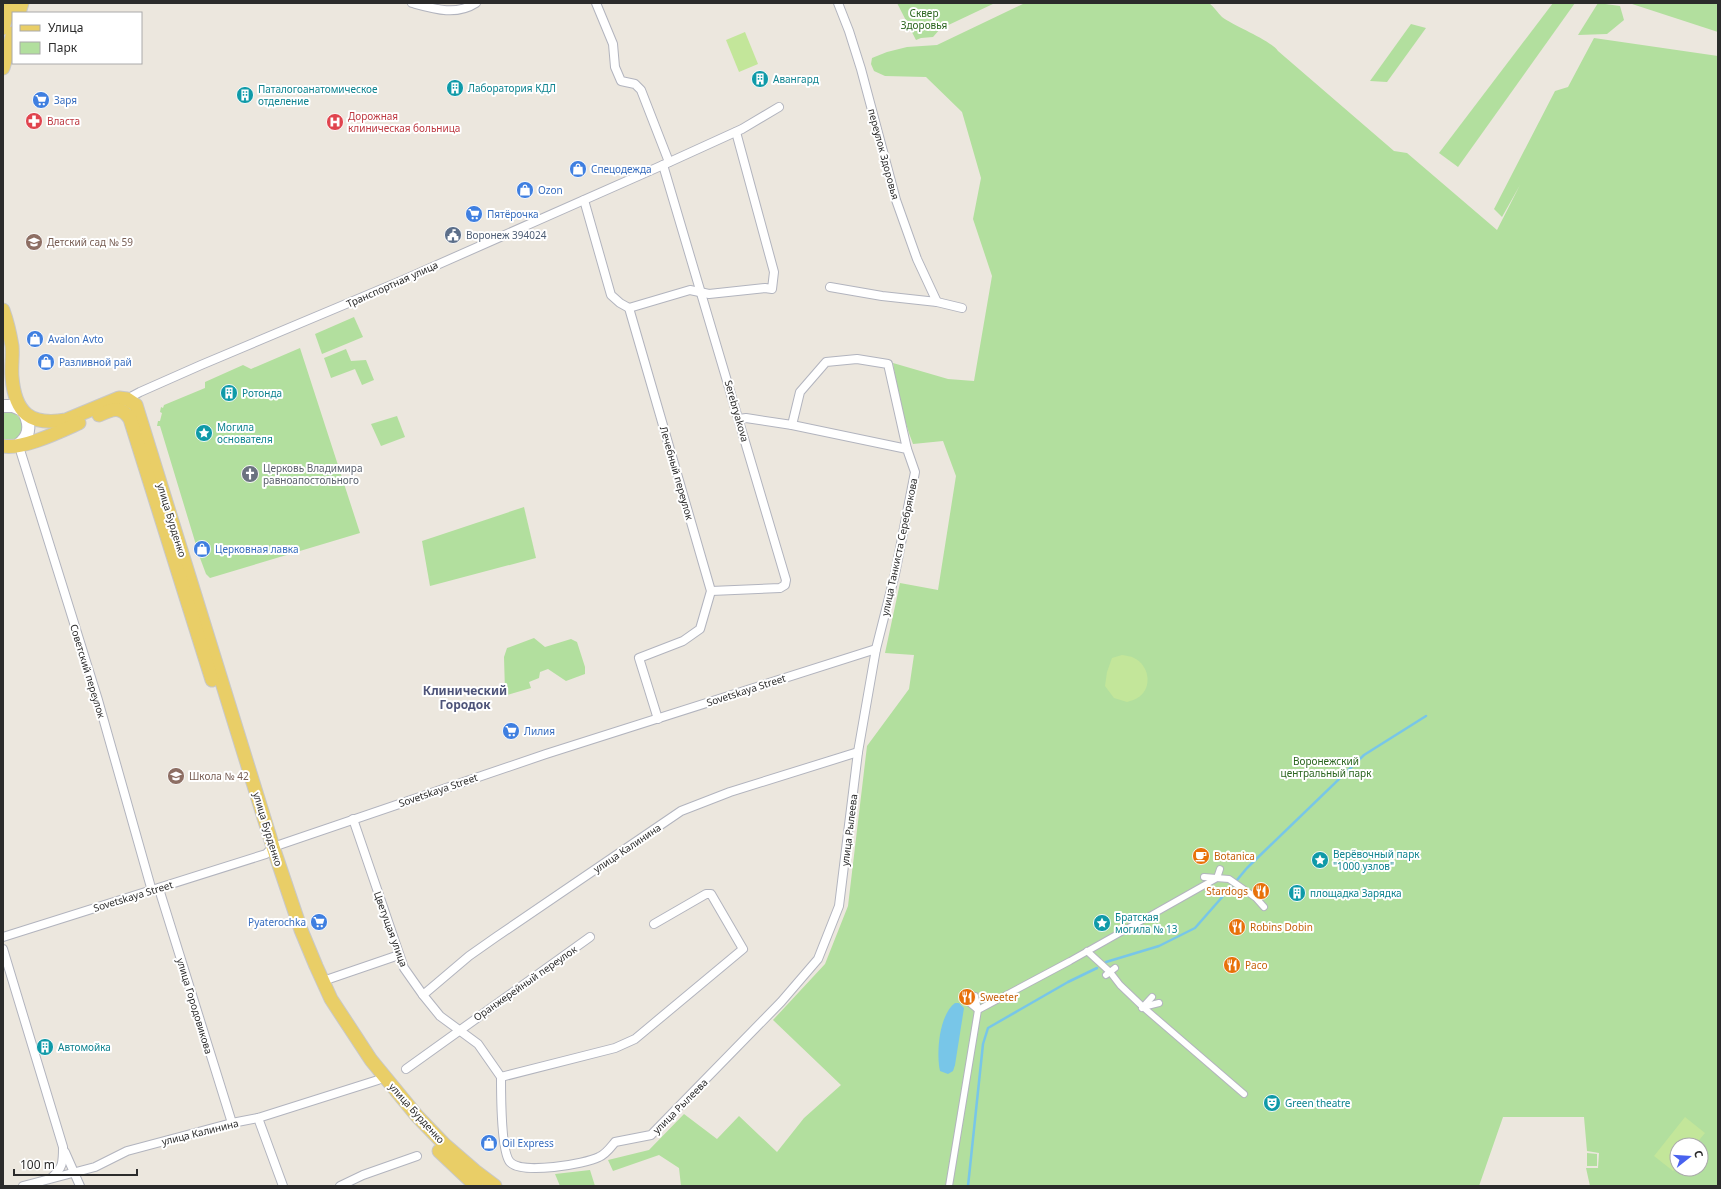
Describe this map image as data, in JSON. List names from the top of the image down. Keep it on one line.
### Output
{"streets":{"main road":["улица Бурденко"],"street":["переулок Здоровья","Транспортная улица","Serebryakova","Лечебный переулок","улица Танкиста Серебрякова","Советский переулок","Sovetskaya Street","улица Рылеева","улица Калинина","Цветущая улица","Оранжерейный переулок","улица Городовикова"]},"crossings":[["Транспортная улица","Serebryakova"],["Транспортная улица","улица Бурденко"],["Serebryakova","Лечебный переулок"],["улица Бурденко","Sovetskaya Street"],["улица Бурденко","улица Калинина"],["улица Танкиста Серебрякова","Sovetskaya Street"],["улица Танкиста Серебрякова","улица Рылеева"],["Советский переулок","Sovetskaya Street"],["Советский переулок","улица Городовикова"],["Sovetskaya Street","улица Рылеева"],["Sovetskaya Street","Цветущая улица"],["Sovetskaya Street","улица Городовикова"],["улица Рылеева","улица Калинина"],["улица Рылеева","Цветущая улица"],["улица Калинина","Цветущая улица"],["улица Калинина","улица Городовикова"],["Цветущая улица","Оранжерейный переулок"]],"districts":["Клинический Городок"],"parks":["Сквер Здоровья","Воронежский центральный парк"],"places":{"building":["Авангард","Лаборатория КДЛ","Паталогоанатомическое отделение","Ротонда","площадка Зарядка","Автомойка"],"supermarket":["Заря","Пятёрочка","Лилия","Pyaterochka"],"pharmacy":["Власта"],"hospital":["Дорожная клиническая больница"],"shop":["Спецодежда","Ozon","Avalon Avto","Разливной рай","Церковная лавка","Oil Express"],"public building":["Воронеж 394024"],"school or university":["Детский сад № 59","Школа № 42"],"place":["Могила основателя","Верёвочный парк \"1000 узлов\"","Братская могила № 13"],"church":["Церковь Владимира равноапостольного"],"cafe":["Botanica"],"restaurant":["Stardogs","Robins Dobin","Paco","Sweeter"],"theatre":["Green theatre"]},"legend":["Улица","Парк"],"scale_bar":"100 m","north":"right"}
